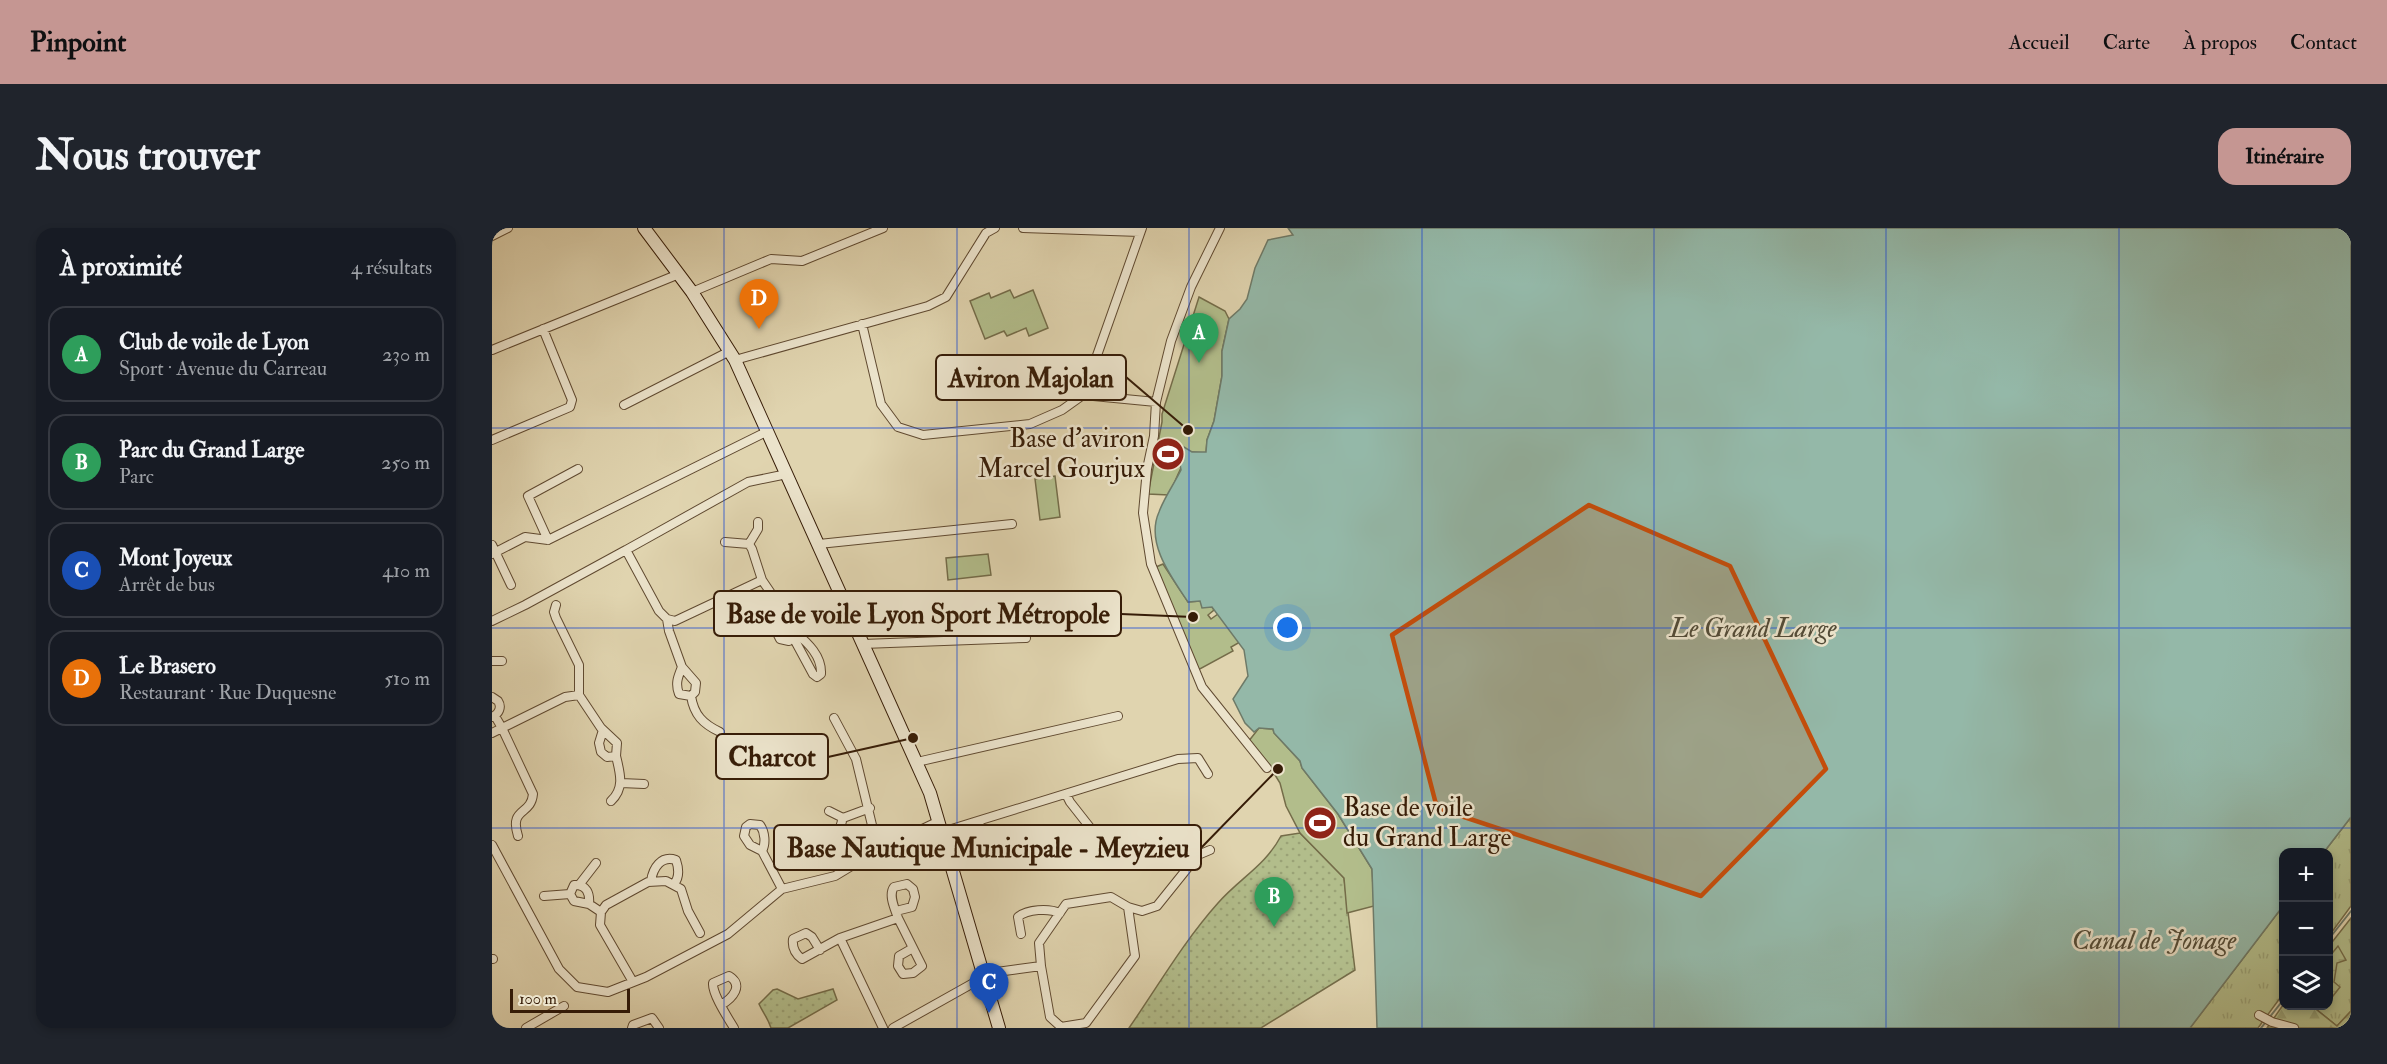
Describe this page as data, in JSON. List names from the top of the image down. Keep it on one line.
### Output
{"water":["Le Grand Large","Canal de Jonage"],"places":{"other":["Aviron Majolan","Base de voile Lyon Sport Métropole","Charcot","Base Nautique Municipale - Meyzieu"],"sports":["Base d'aviron Marcel Gourjux","Base de voile du Grand Large"]},"scale_bar":"100 m","page":{"header":"Pinpoint","nav":["Accueil","Carte","À propos","Contact"],"buttons":"Itinéraire","title":"Nous trouver","heading":["À proximité","4 résultats"],"pins":["D","A","B","C"],"list":[{"mark":"A","name":"Club de voile de Lyon","note":"Sport · Avenue du Carreau","value":"230 m"},{"mark":"B","name":"Parc du Grand Large","note":"Parc","value":"250 m"},{"mark":"C","name":"Mont Joyeux","note":"Arrêt de bus","value":"410 m"},{"mark":"D","name":"Le Brasero","note":"Restaurant · Rue Duquesne","value":"510 m"}],"map_buttons":["+","−"],"scale":"100 m"}}
